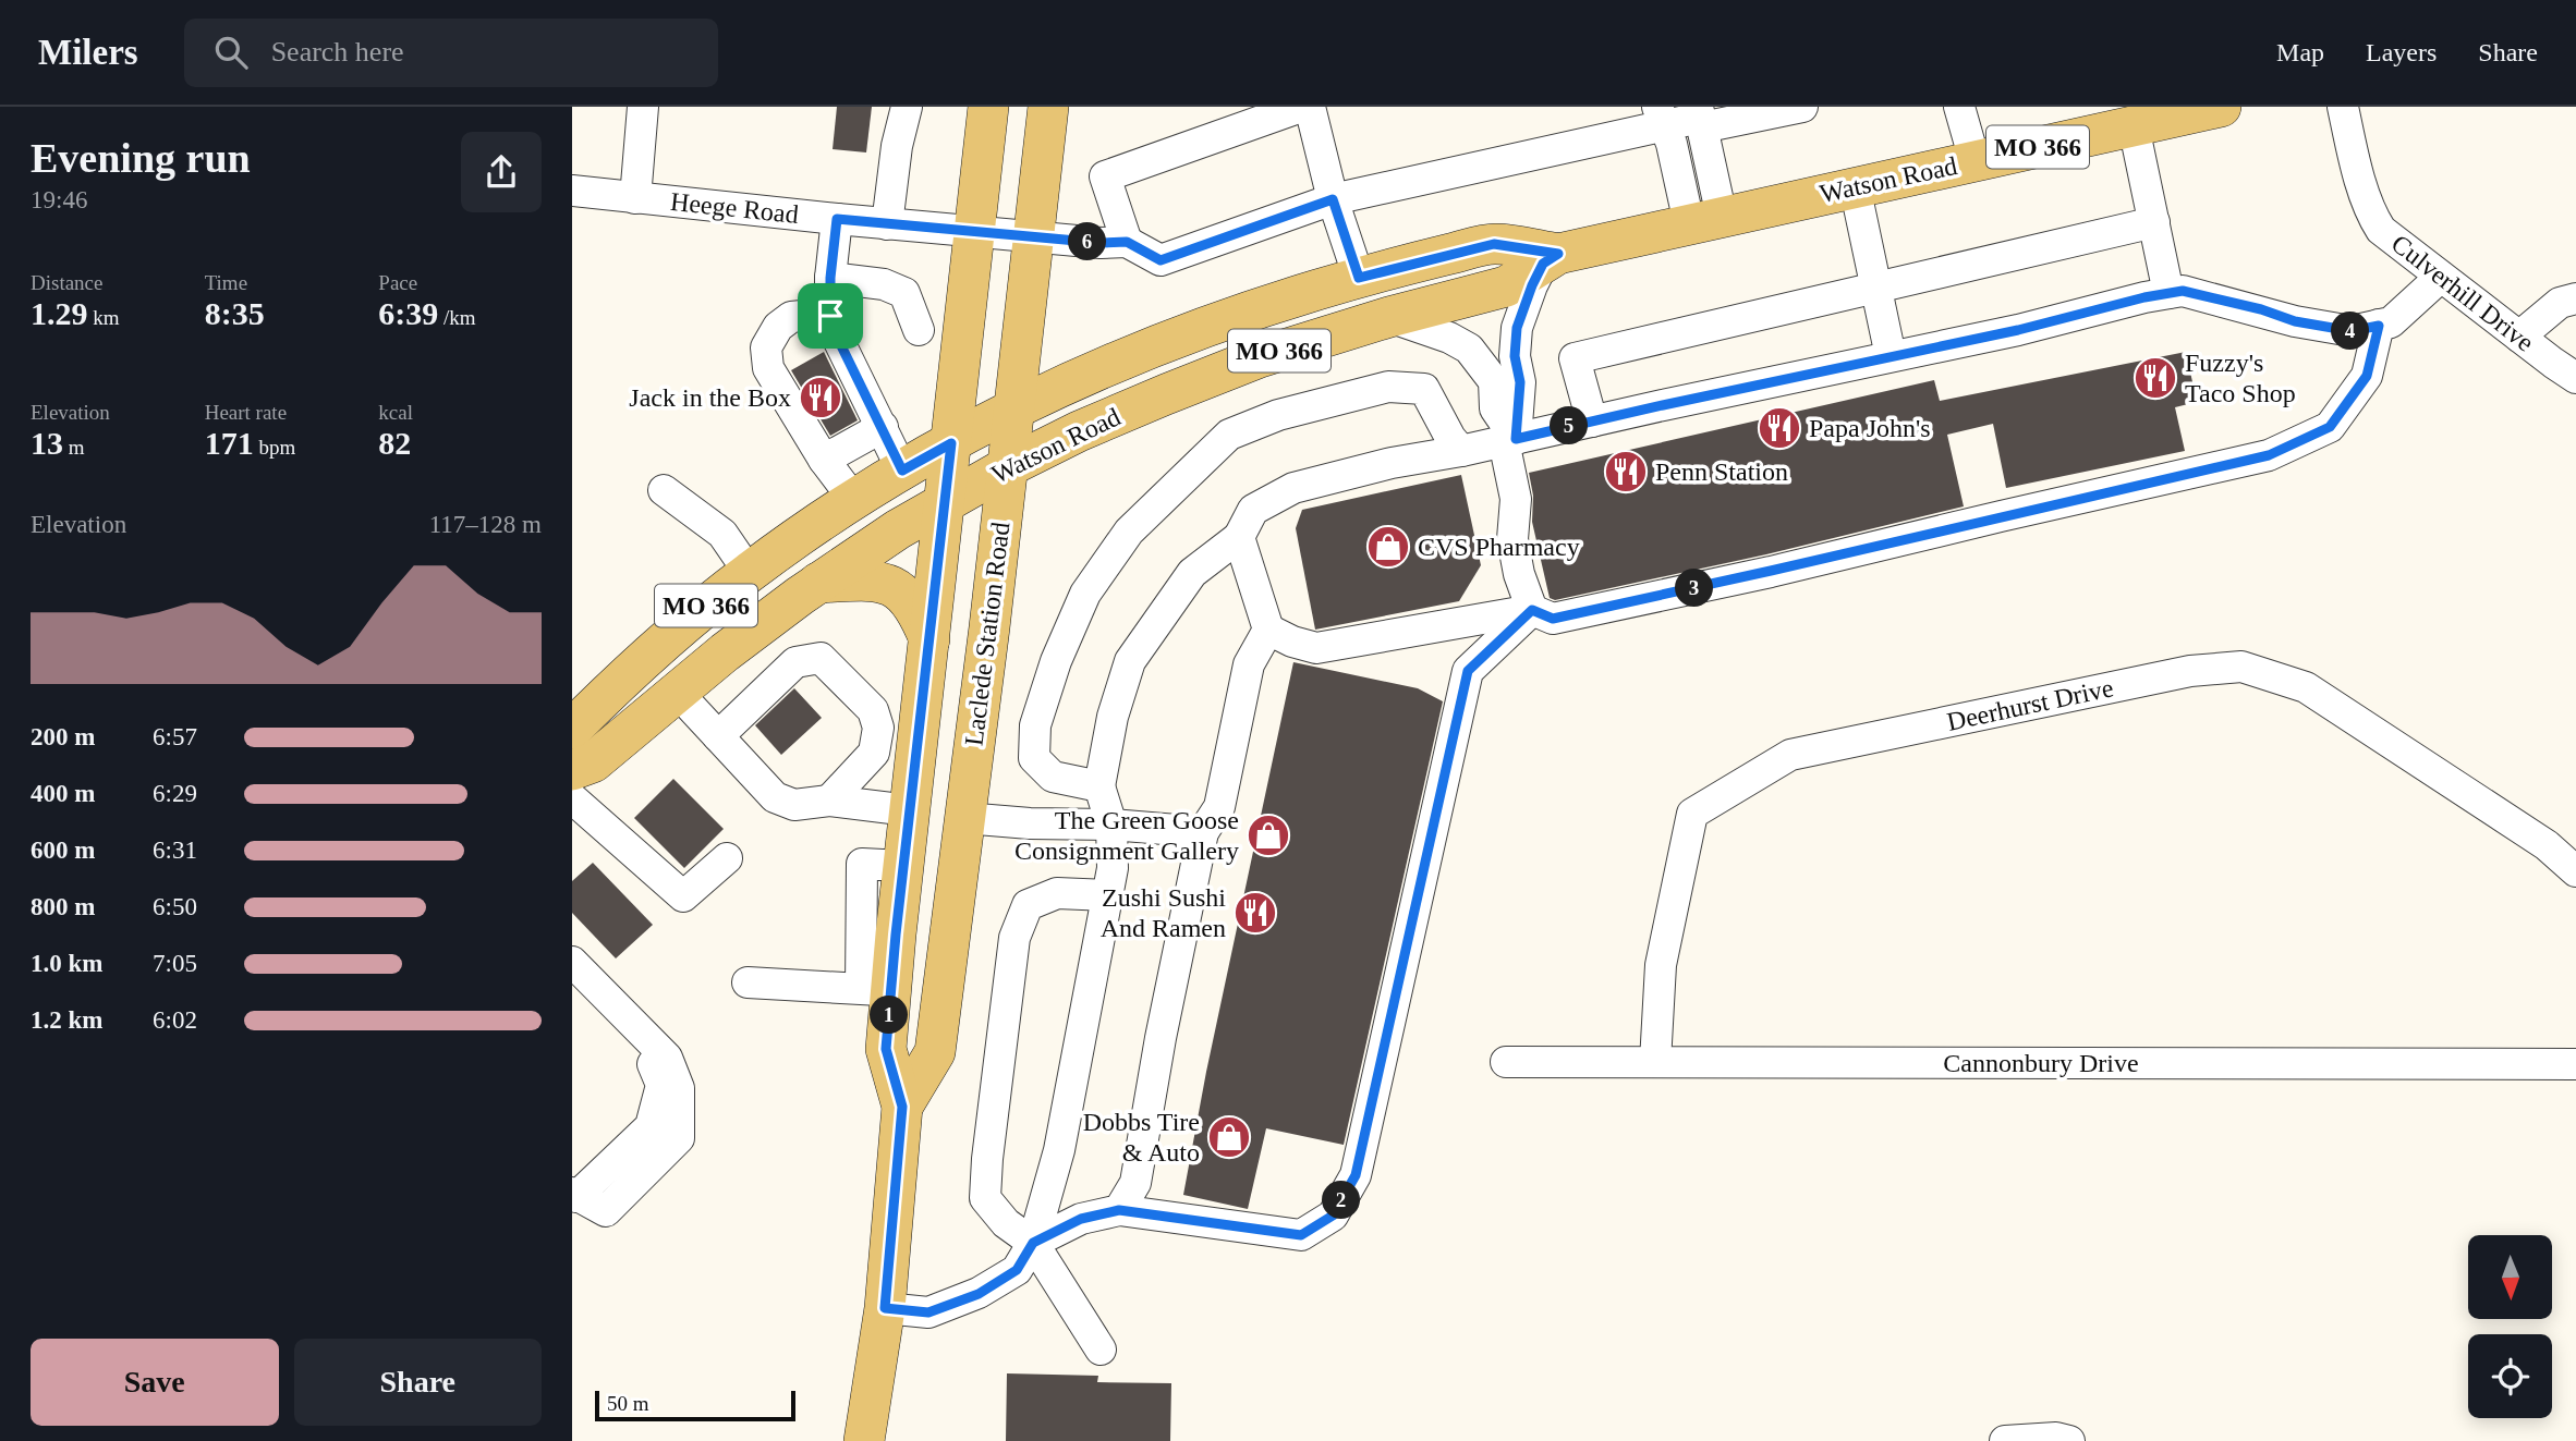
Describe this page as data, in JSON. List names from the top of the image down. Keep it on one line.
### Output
{"streets":{"main road":["MO 366","Watson Road","Laclede Station Road"],"street":["Heege Road","Culverhill Drive","Deerhurst Drive","Cannonbury Drive"]},"crossings":[["Watson Road","Laclede Station Road"],["Heege Road","Laclede Station Road"],["Deerhurst Drive","Cannonbury Drive"]],"places":{"restaurant":["Fuzzy's Taco Shop","Jack in the Box","Papa John's","Penn Station","Zushi Sushi And Ramen"],"shop":["CVS Pharmacy","The Green Goose Consignment Gallery","Dobbs Tire & Auto"]},"scale_bar":"50 m","north":"bottom","page":{"header":"Milers","search":"Search here","nav":["Map","Layers","Share"],"heading":["Evening run","19:46"],"pins":["6","4","5","3","1","2"],"stats":[["Distance","1.29 km"],["Time","8:35"],["Pace","6:39 /km"],["Elevation","13 m"],["Heart rate","171 bpm"],["kcal","82"]],"chart":["Elevation","117–128 m"],"list":[{"name":"200 m","note":"6:57"},{"name":"400 m","note":"6:29"},{"name":"600 m","note":"6:31"},{"name":"800 m","note":"6:50"},{"name":"1.0 km","note":"7:05"},{"name":"1.2 km","note":"6:02"}],"buttons":["Save","Share"],"scale":"50 m"}}
